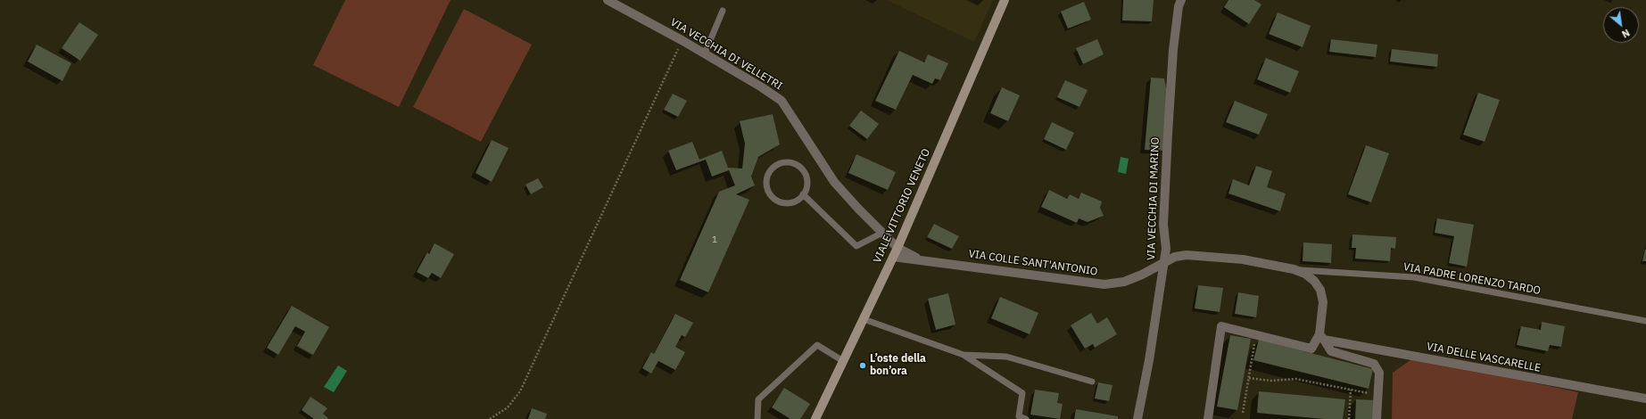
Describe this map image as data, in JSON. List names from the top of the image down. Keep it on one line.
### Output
{"streets":{"main road":["VIALE VITTORIO VENETO"],"street":["VIA VECCHIA DI VELLETRI","VIA VECCHIA DI MARINO","VIA COLLE SANT'ANTONIO","VIA DELLE VASCARELLE"],"lane":["VIA PADRE LORENZO TARDO"]},"crossings":[["VIA VECCHIA DI VELLETRI","VIALE VITTORIO VENETO"],["VIA VECCHIA DI VELLETRI","VIA COLLE SANT'ANTONIO"],["VIA VECCHIA DI MARINO","VIA COLLE SANT'ANTONIO"],["VIALE VITTORIO VENETO","VIA COLLE SANT'ANTONIO"],["VIA COLLE SANT'ANTONIO","VIA PADRE LORENZO TARDO"],["VIA COLLE SANT'ANTONIO","VIA DELLE VASCARELLE"]],"places":["L’oste della bon’ora"],"house_numbers":["1"],"north":"bottom right"}
